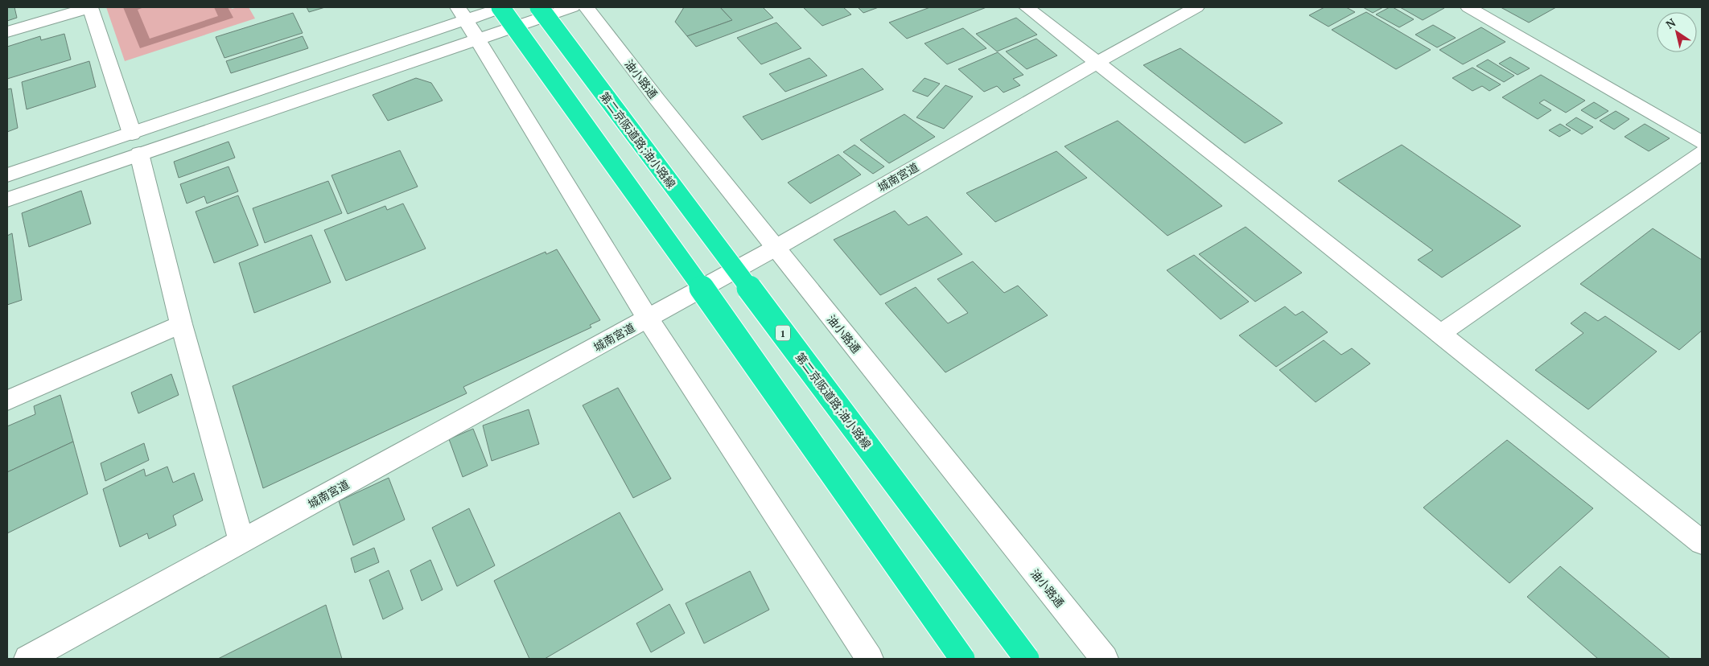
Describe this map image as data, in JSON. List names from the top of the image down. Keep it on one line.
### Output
{"streets":{"highway":["第二京阪道路;油小路線","1"],"street":["油小路通","城南宮道"]},"crossings":[["油小路通","城南宮道"]],"north":"top left"}
